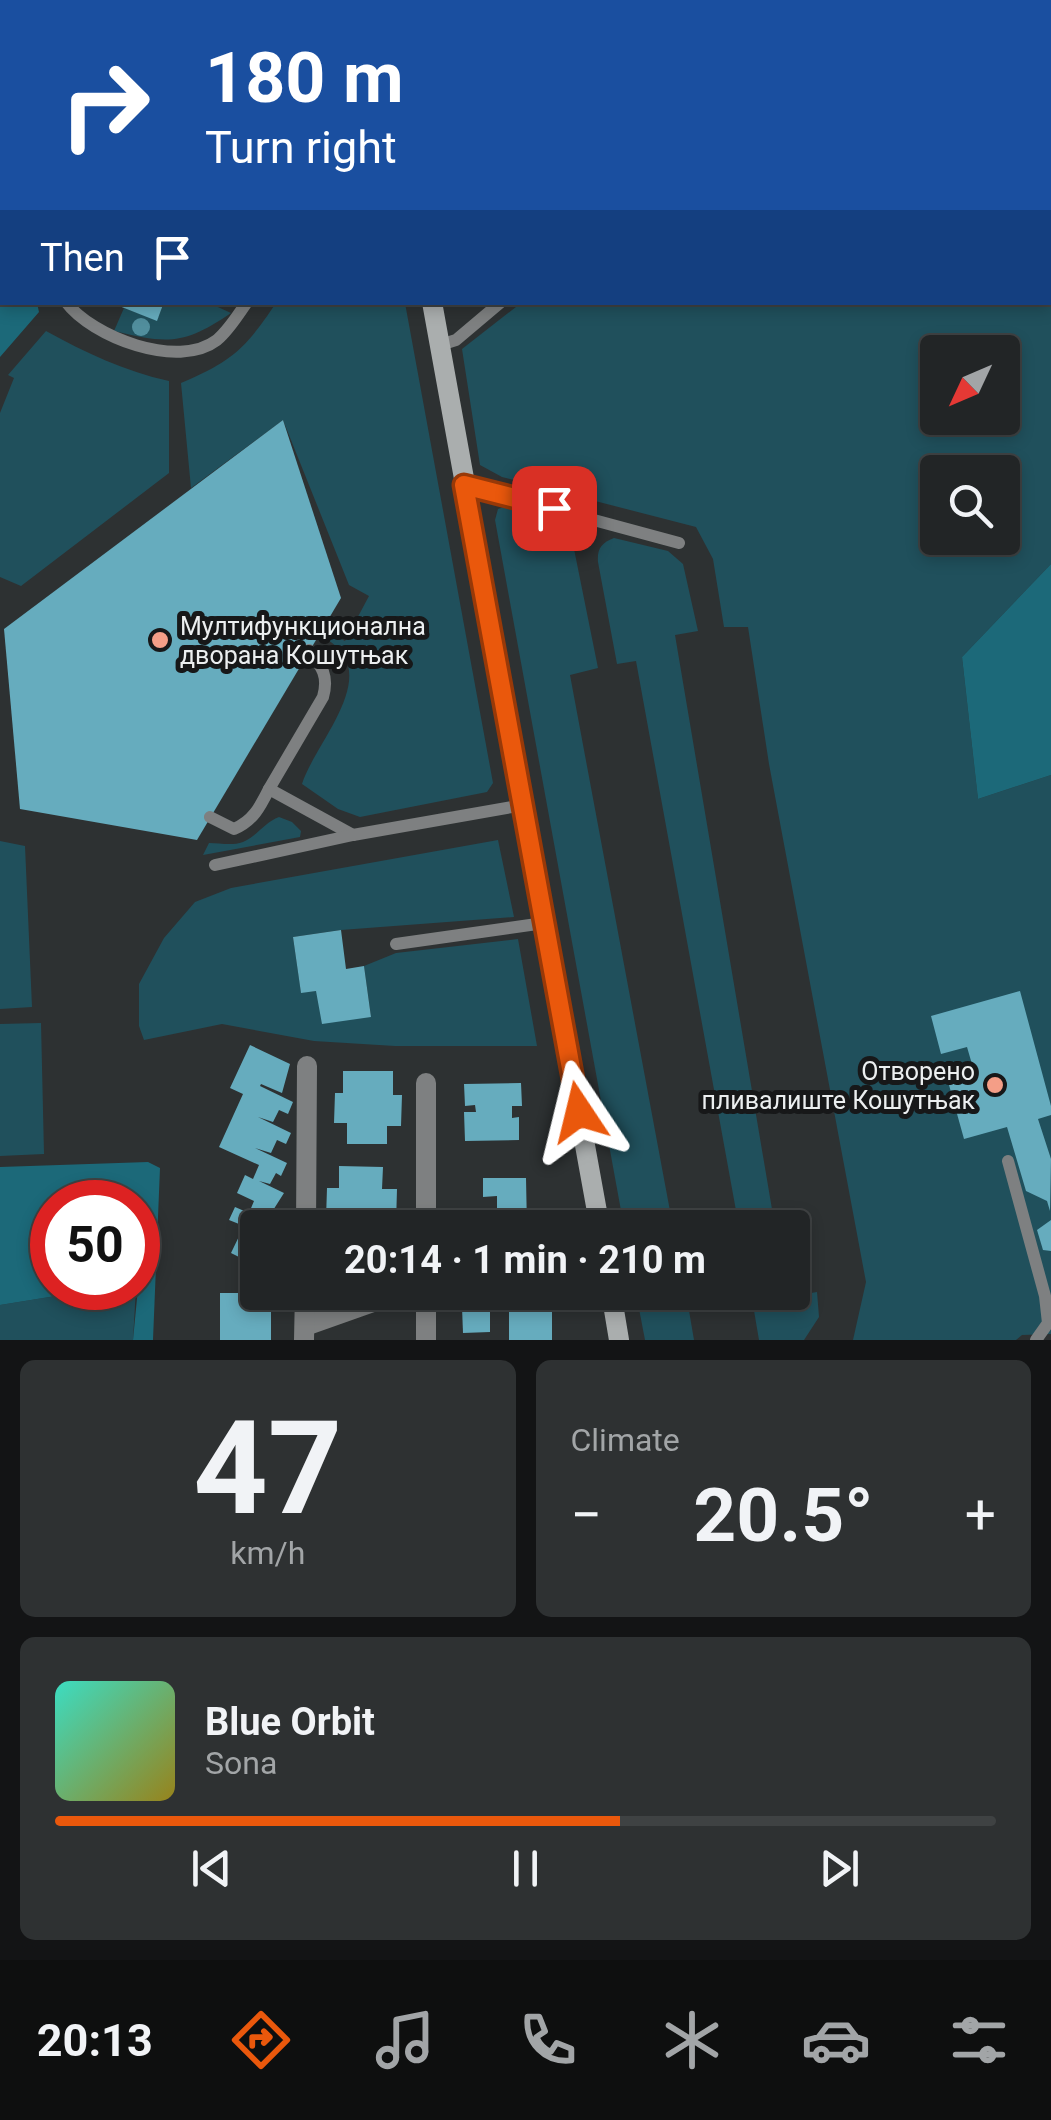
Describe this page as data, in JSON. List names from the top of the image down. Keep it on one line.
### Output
{"places":["Мултифункционална дворана Кошутњак","Отворено пливалиште Кошутњак"],"north":"bottom left","page":{"turn":["180 m","Turn right"],"then":"Then","limit":"50","trip":"20:14 · 1 min · 210 m","tile":[["47","km/h"],"Climate"],"heat":["−","20.5°","+"],"song":["Blue Orbit","Sona"],"tabs":"20:13"}}
